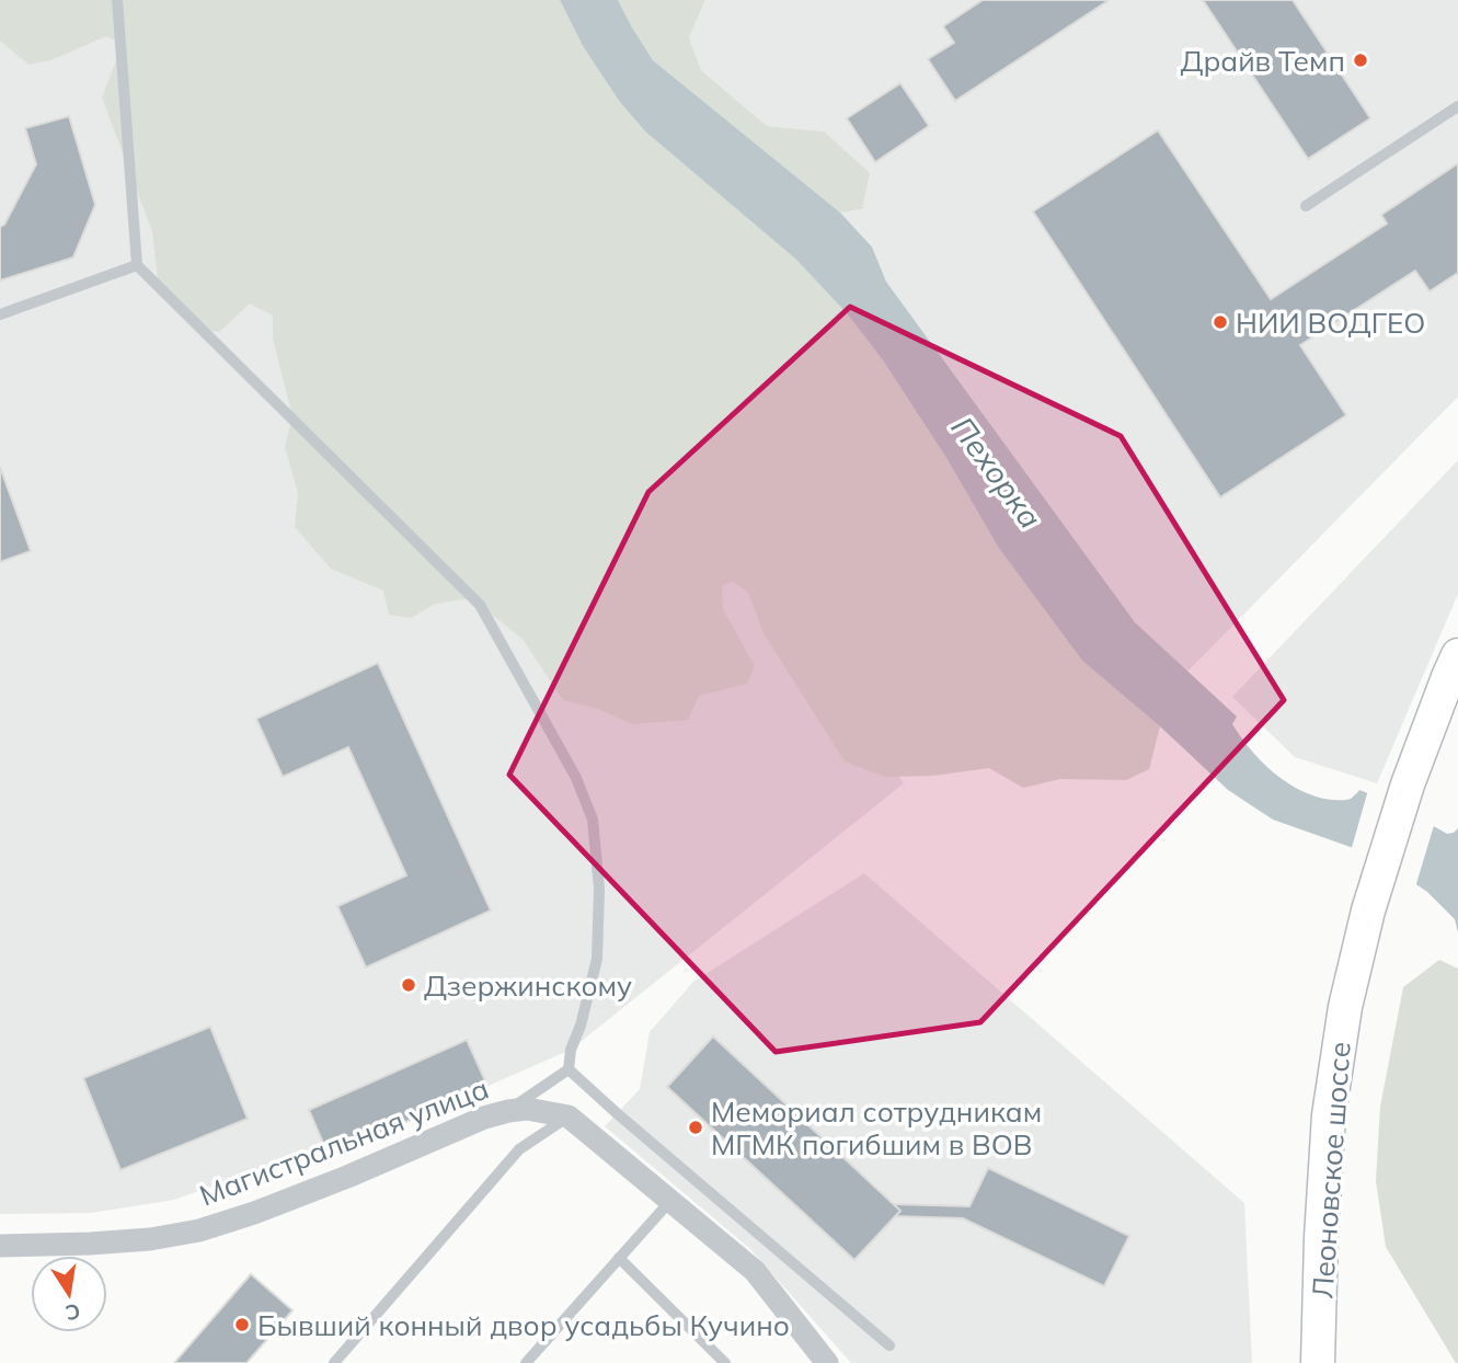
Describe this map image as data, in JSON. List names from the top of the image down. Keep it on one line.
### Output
{"streets":{"main road":["Леоновское шоссе"],"street":["Магистральная улица"]},"water":["Пехорка"],"places":["Драйв Темп","НИИ ВОДГЕО","Дзержинскому","Мемориал сотрудникам МГМК погибшим в ВОВ","Бывший конный двор усадьбы Кучино"],"north":"bottom"}
